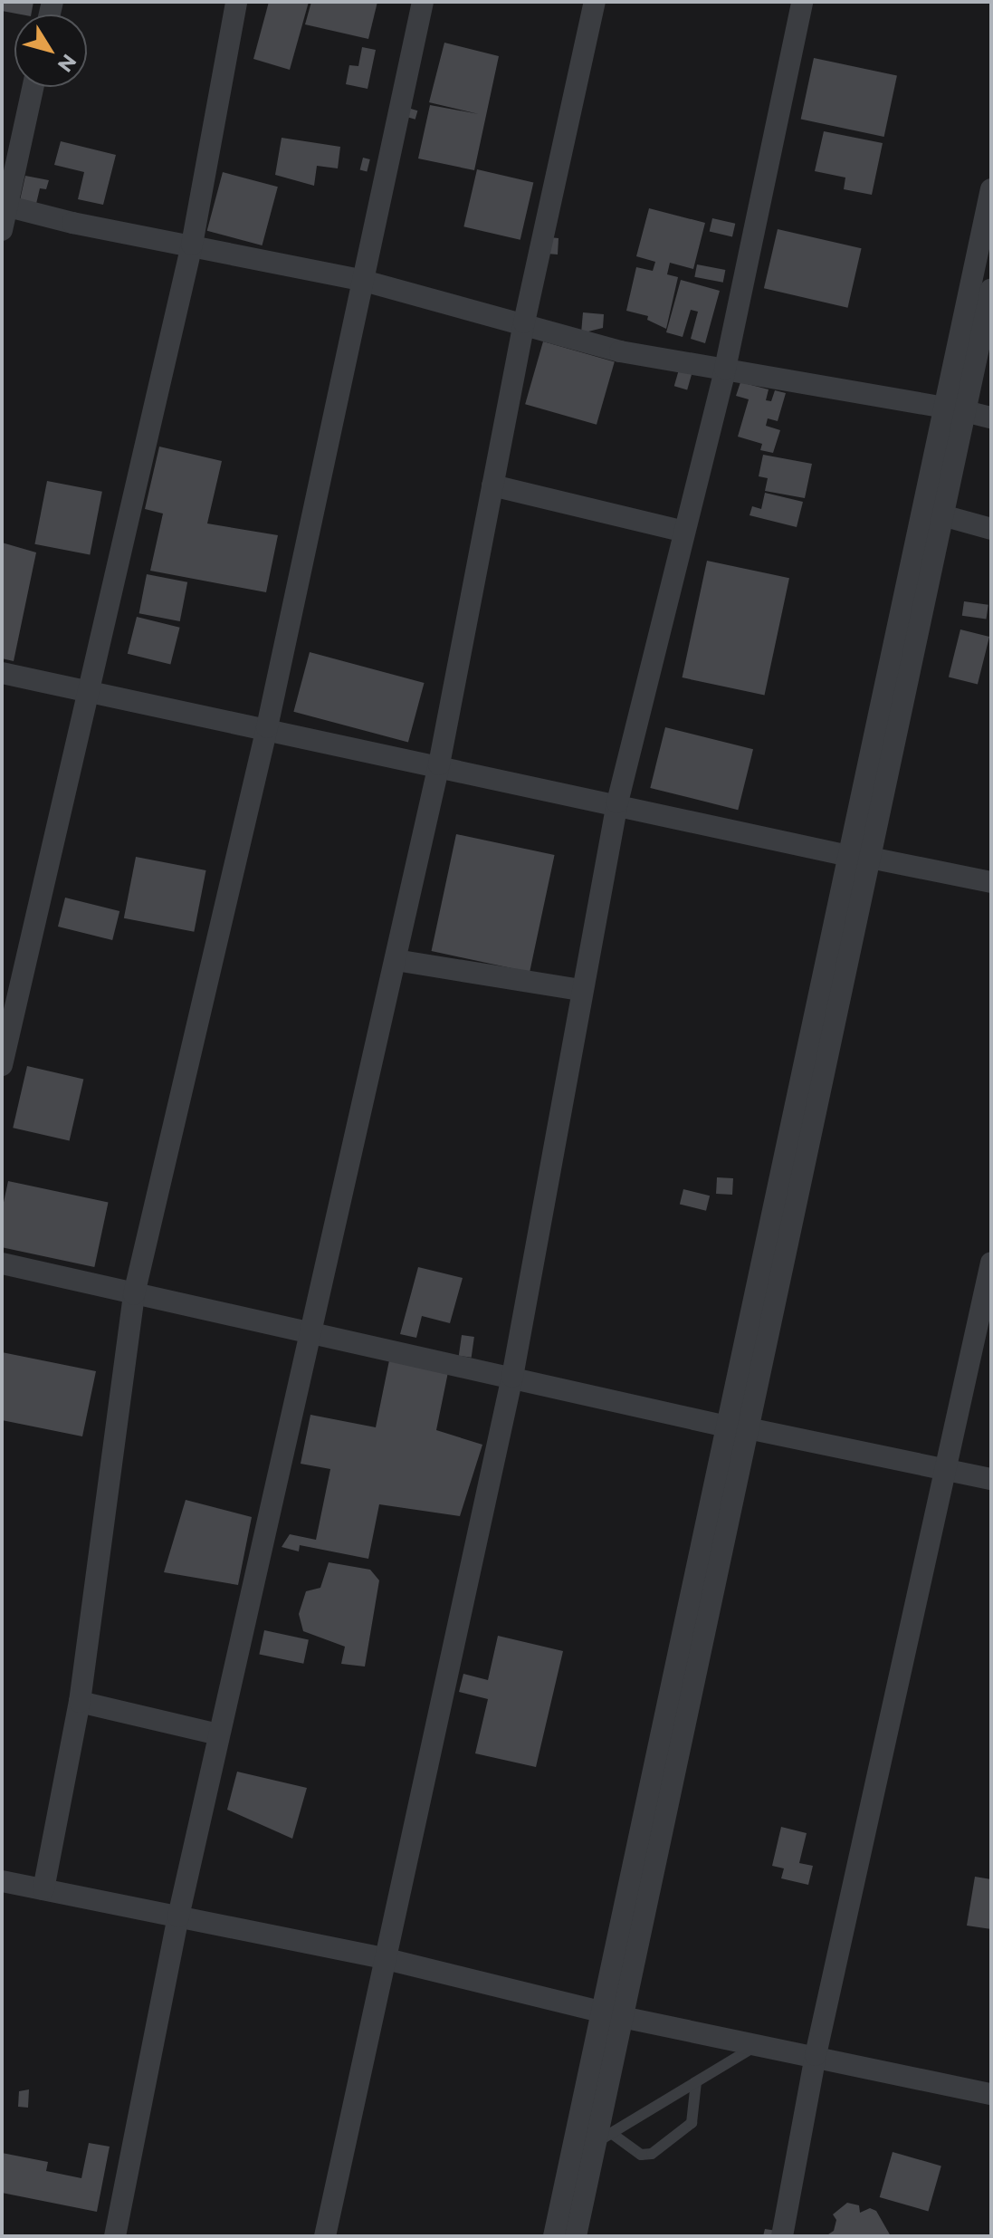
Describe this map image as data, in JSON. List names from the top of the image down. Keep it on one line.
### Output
{"north":"bottom right"}
